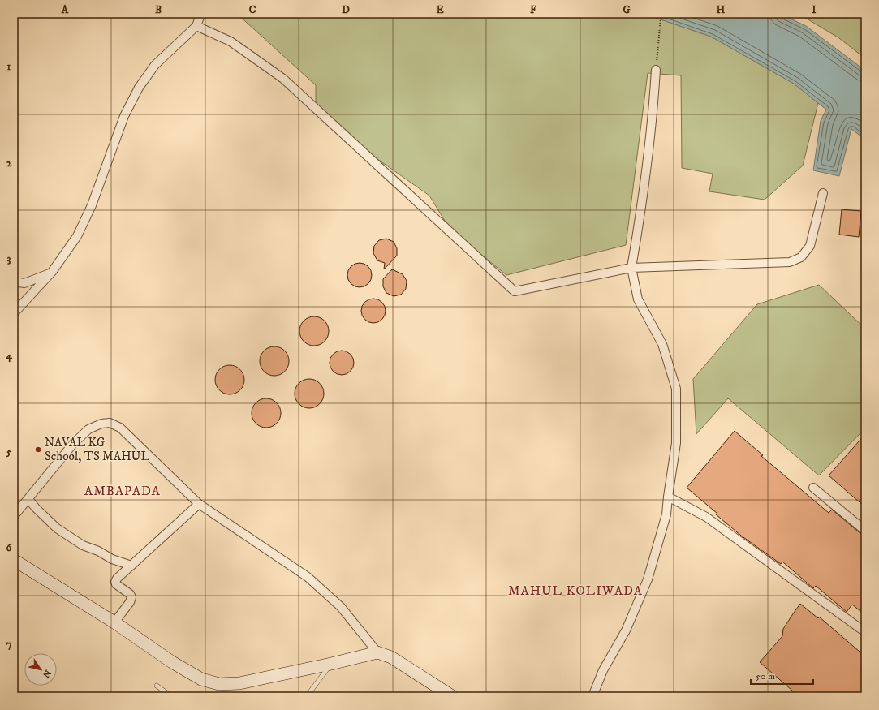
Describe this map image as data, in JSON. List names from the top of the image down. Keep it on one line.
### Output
{"districts":["AMBAPADA","MAHUL KOLIWADA"],"places":["NAVAL KG School, TS MAHUL"],"scale_bar":"50 m","north":"bottom right","grid":{"columns":["A","B","C","D","E","F","G","H","I"],"rows":["1","2","3","4","5","6","7"]}}
